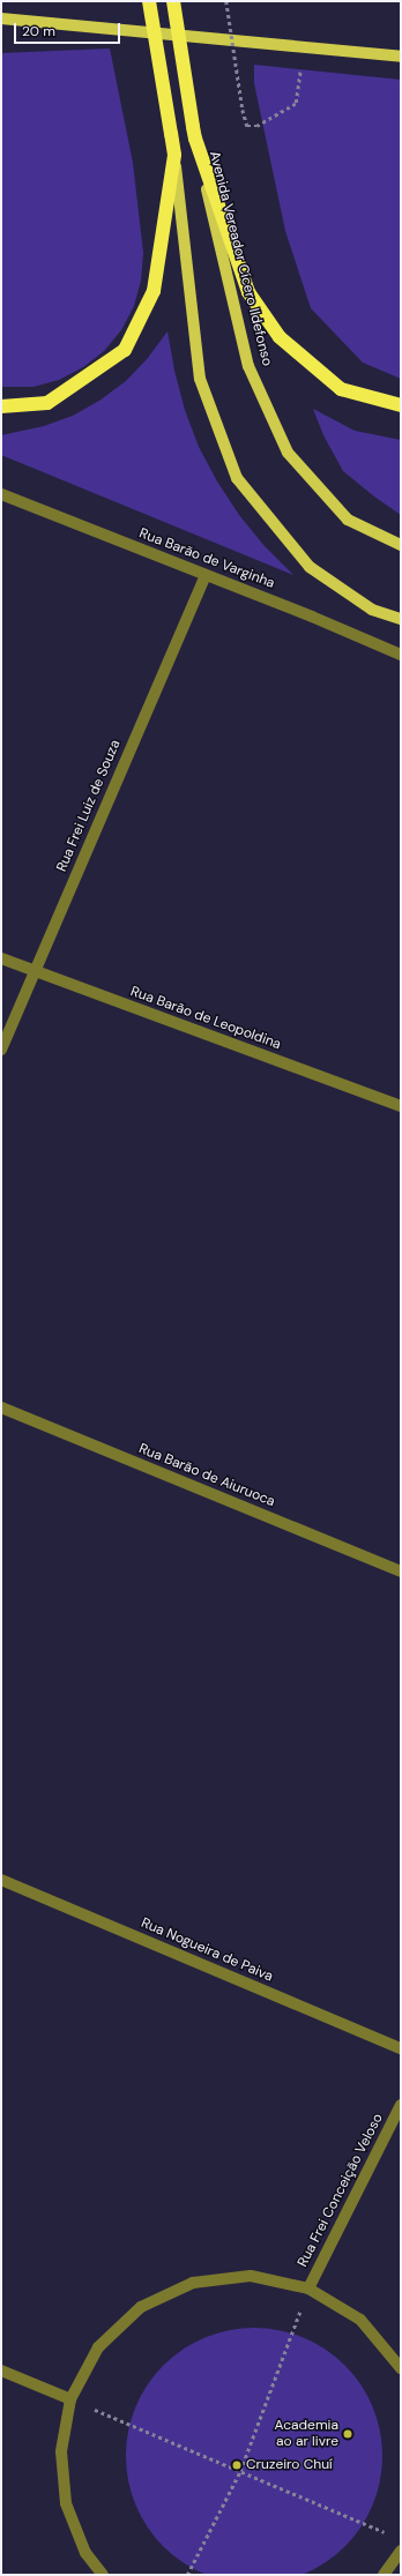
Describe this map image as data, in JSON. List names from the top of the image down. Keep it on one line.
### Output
{"streets":{"main road":["Avenida Vereador Cícero Ildefonso"],"street":["Rua Barão de Varginha","Rua Frei Luiz de Souza","Rua Barão de Leopoldina","Rua Barão de Aiuruoca","Rua Nogueira de Paiva","Rua Frei Conceição Veloso"]},"crossings":[["Rua Barão de Varginha","Rua Frei Luiz de Souza"],["Rua Frei Luiz de Souza","Rua Barão de Leopoldina"]],"places":["Academia ao ar livre","Cruzeiro Chuí"],"scale_bar":"20 m"}
